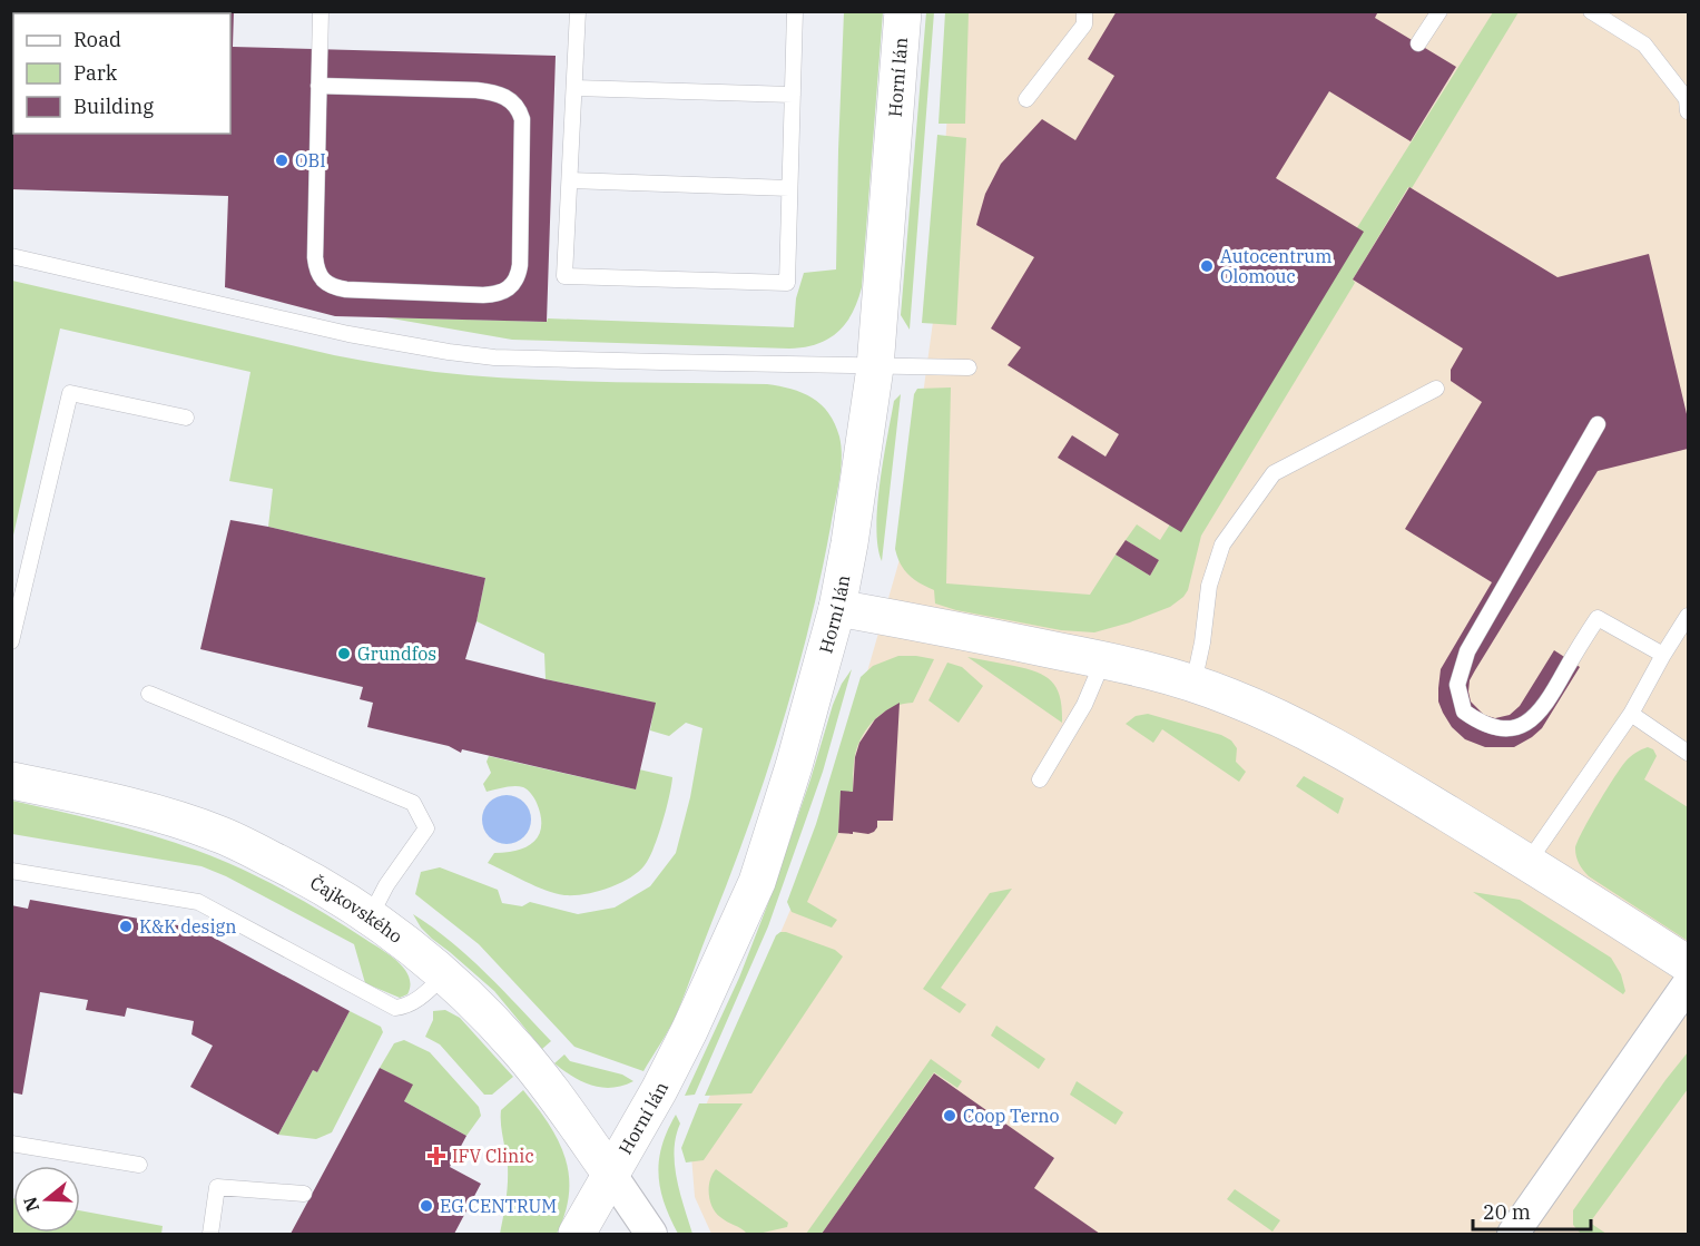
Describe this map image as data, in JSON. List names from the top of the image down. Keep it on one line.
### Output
{"streets":{"street":["Horní lán","Čajkovského"]},"crossings":[["Horní lán","Čajkovského"]],"places":{"other":["OBI","Autocentrum Olomouc","Grundfos","K&K design","Coop Terno","EG CENTRUM"],"health":["IFV Clinic"]},"legend":["Road","Park","Building"],"scale_bar":"20 m","north":"left"}
